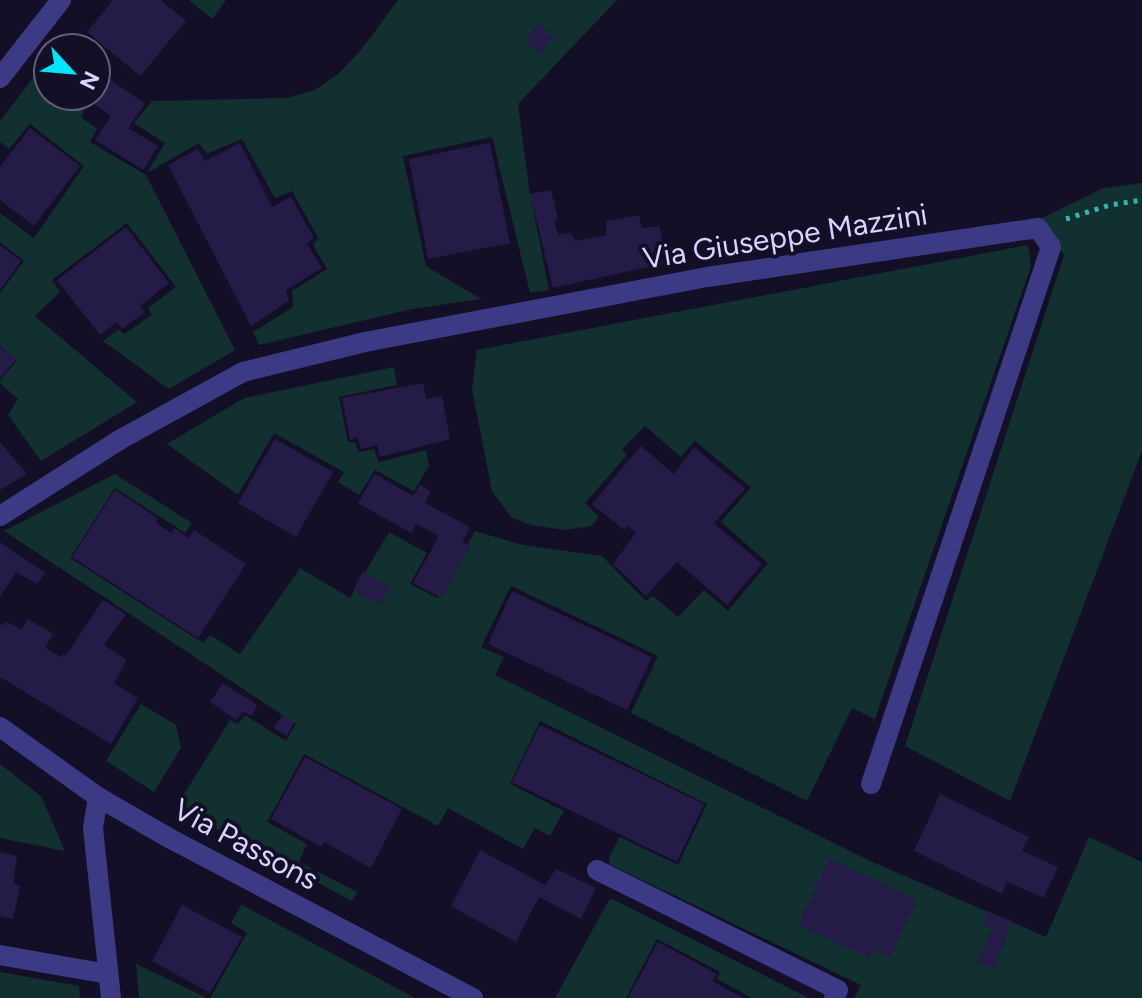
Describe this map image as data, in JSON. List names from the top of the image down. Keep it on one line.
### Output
{"streets":{"street":["Via Giuseppe Mazzini","Via Passons"]},"north":"bottom right"}
